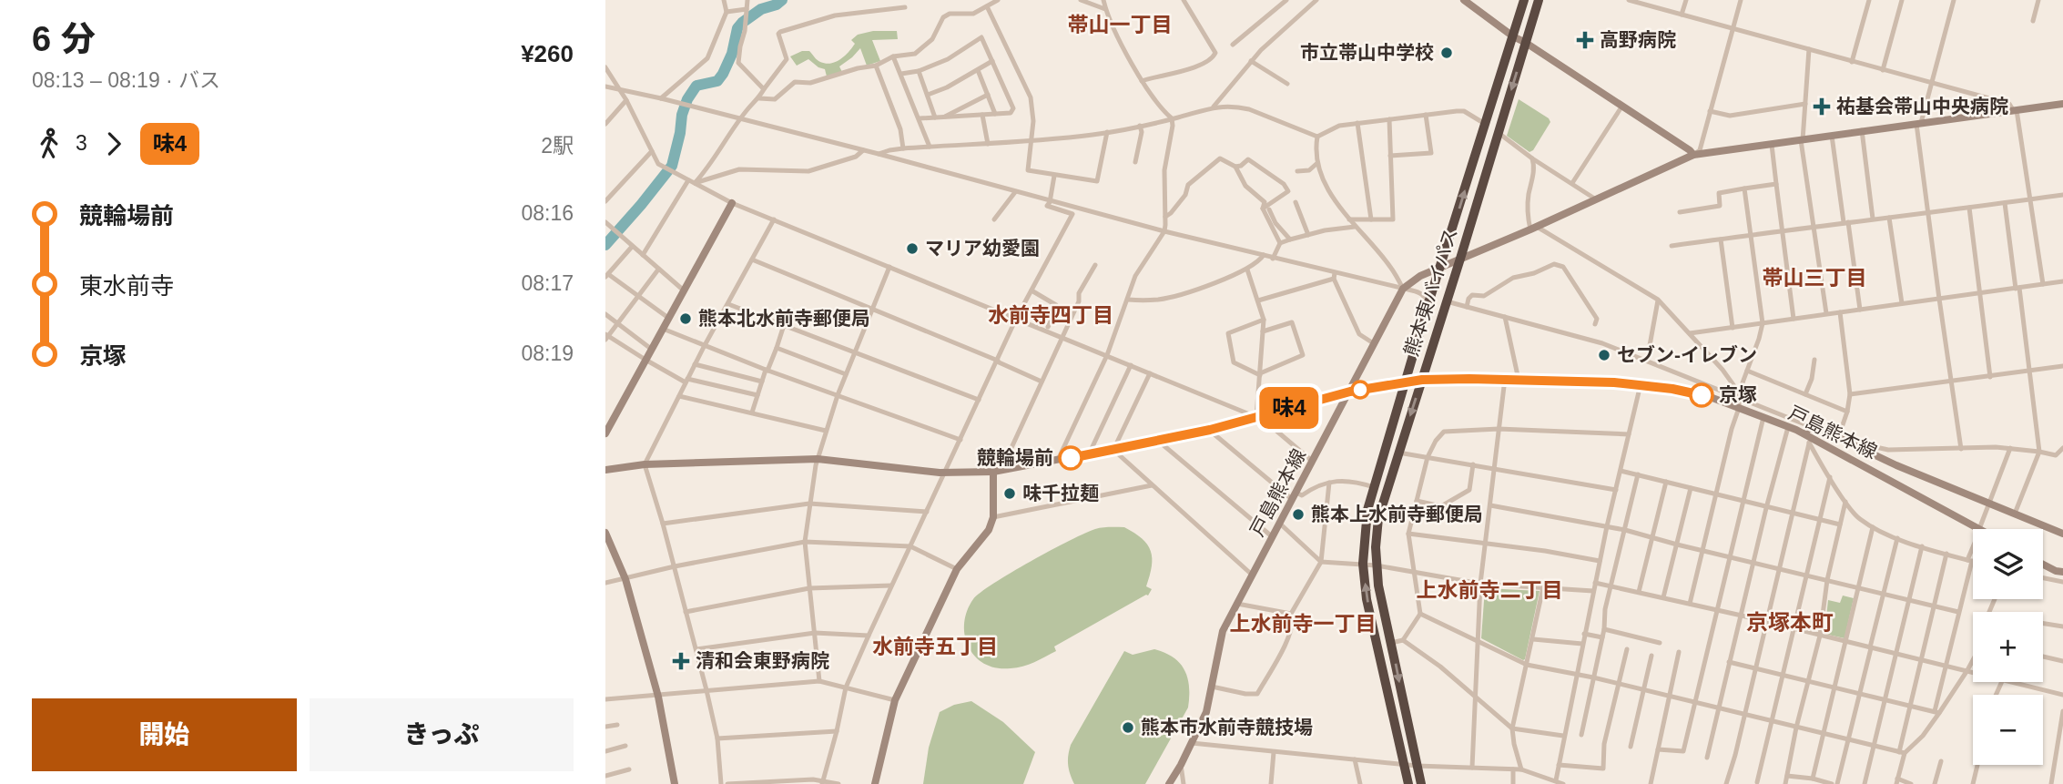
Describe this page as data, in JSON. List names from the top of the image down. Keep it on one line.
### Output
{"streets":{"highway":["熊本東バイパス"],"street":["戸島熊本線"]},"crossings":[["熊本東バイパス","戸島熊本線"]],"districts":["帯山一丁目","帯山三丁目","水前寺四丁目","上水前寺二丁目","京塚本町","上水前寺一丁目","水前寺五丁目"],"places":{"health":["高野病院","祐基会帯山中央病院","清和会東野病院"],"other":["市立帯山中学校","マリア幼愛園","熊本北水前寺郵便局","セブン-イレブン","京塚","競輪場前","味千拉麺","熊本上水前寺郵便局","熊本市水前寺競技場"]},"lines":["bus line 味4"],"page":{"heading":["6 分","08:13 – 08:19 · バス","¥260"],"on_map":"味4","legs":["3","味4","2駅"],"list":[{"name":"競輪場前","value":"08:16"},{"name":"東水前寺","value":"08:17"},{"name":"京塚","value":"08:19"}],"map_buttons":["+","−"],"buttons":["開始","きっぷ"]}}
